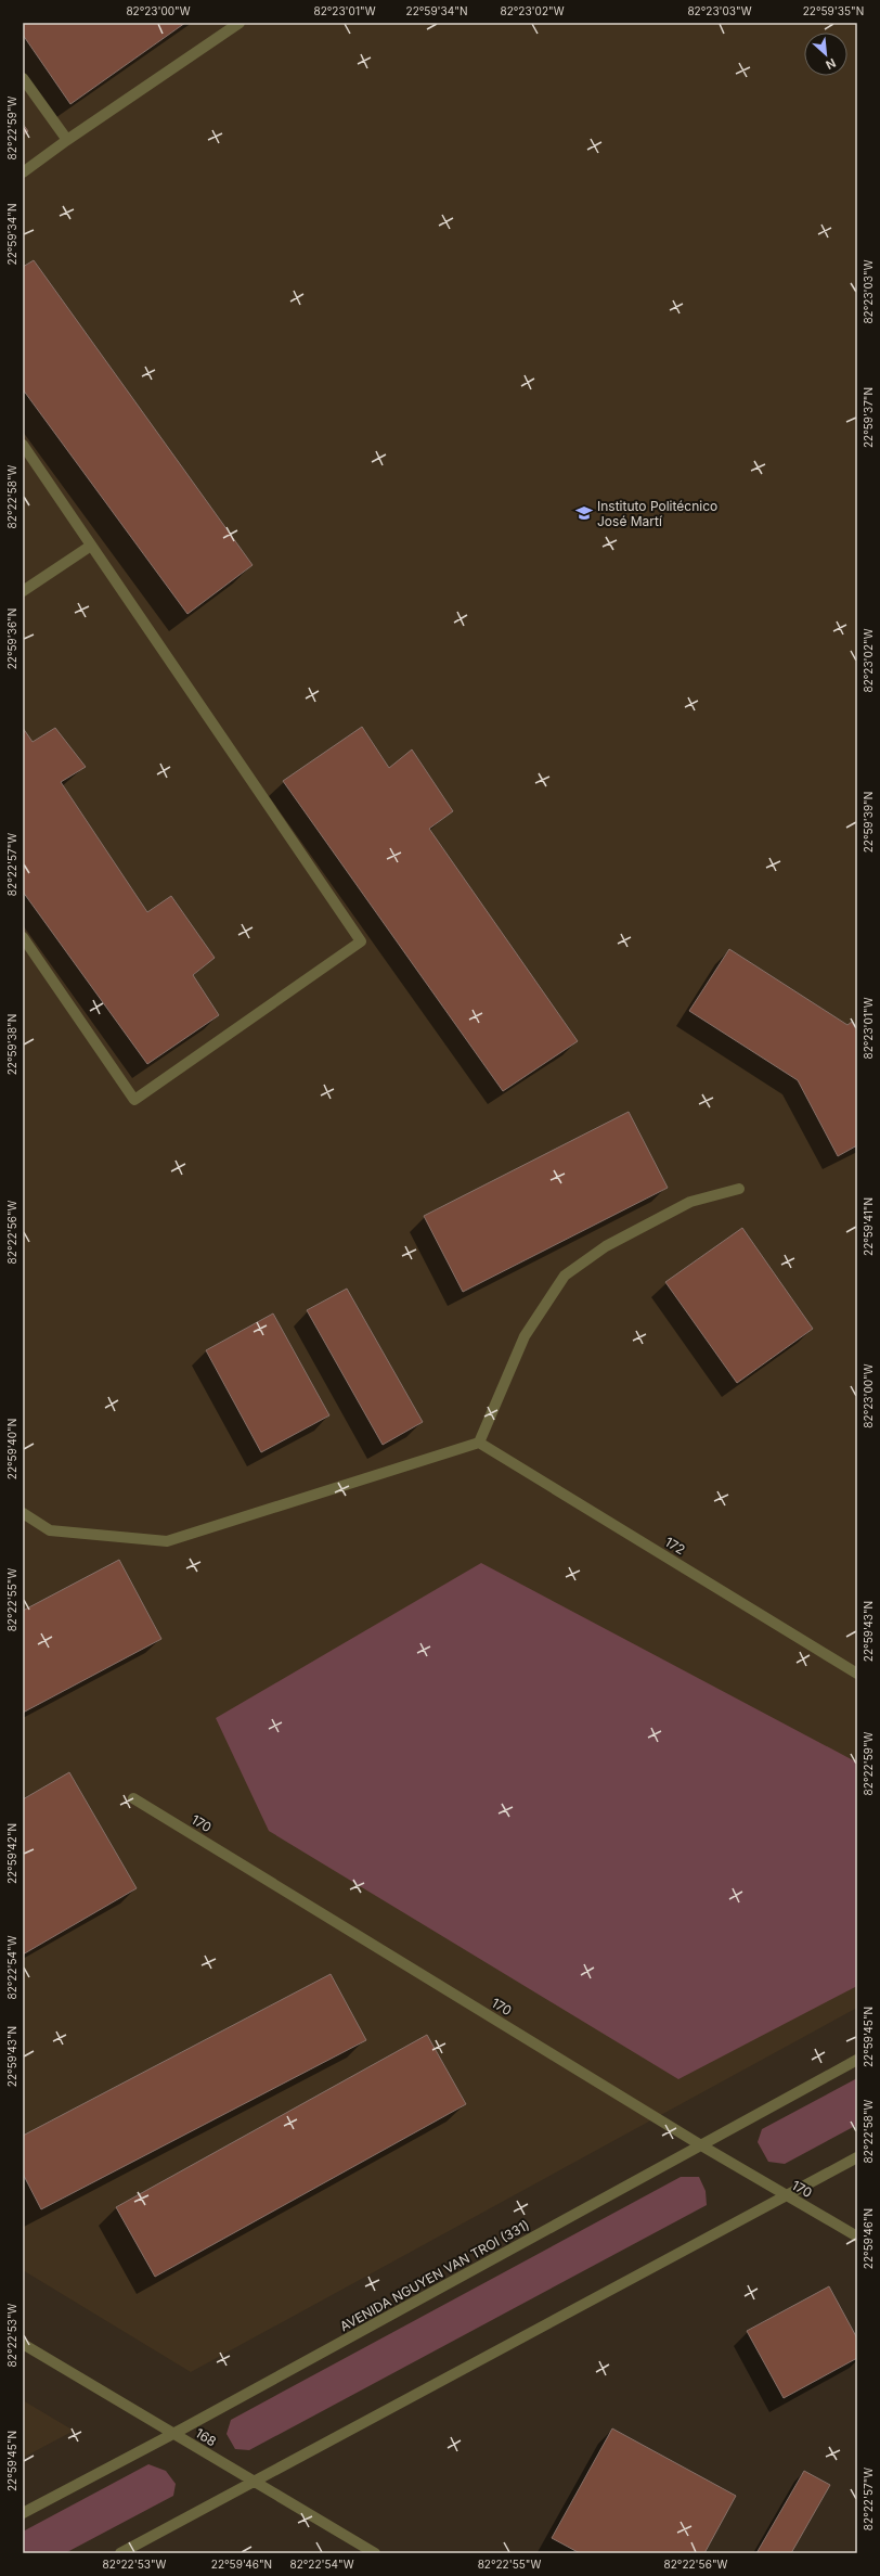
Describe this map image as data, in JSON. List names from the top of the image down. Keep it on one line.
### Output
{"streets":{"street":["172","170","AVENIDA NGUYEN VAN TROI (331)","168"]},"crossings":[["170","AVENIDA NGUYEN VAN TROI (331)"],["AVENIDA NGUYEN VAN TROI (331)","168"]],"places":{"school or university":["Instituto Politécnico José Martí"]},"north":"bottom right","coordinates":["82°23'00\"W","82°23'01\"W","22°59'34\"N","82°23'02\"W","82°23'03\"W","22°59'35\"N","82°22'59\"W","22°59'37\"N","82°22'58\"W","22°59'36\"N","22°59'39\"N","82°22'57\"W","22°59'38\"N","22°59'41\"N","82°22'56\"W","22°59'40\"N","82°22'55\"W","22°59'43\"N","22°59'42\"N","82°22'54\"W","22°59'45\"N","22°59'46\"N","82°22'53\"W"]}
